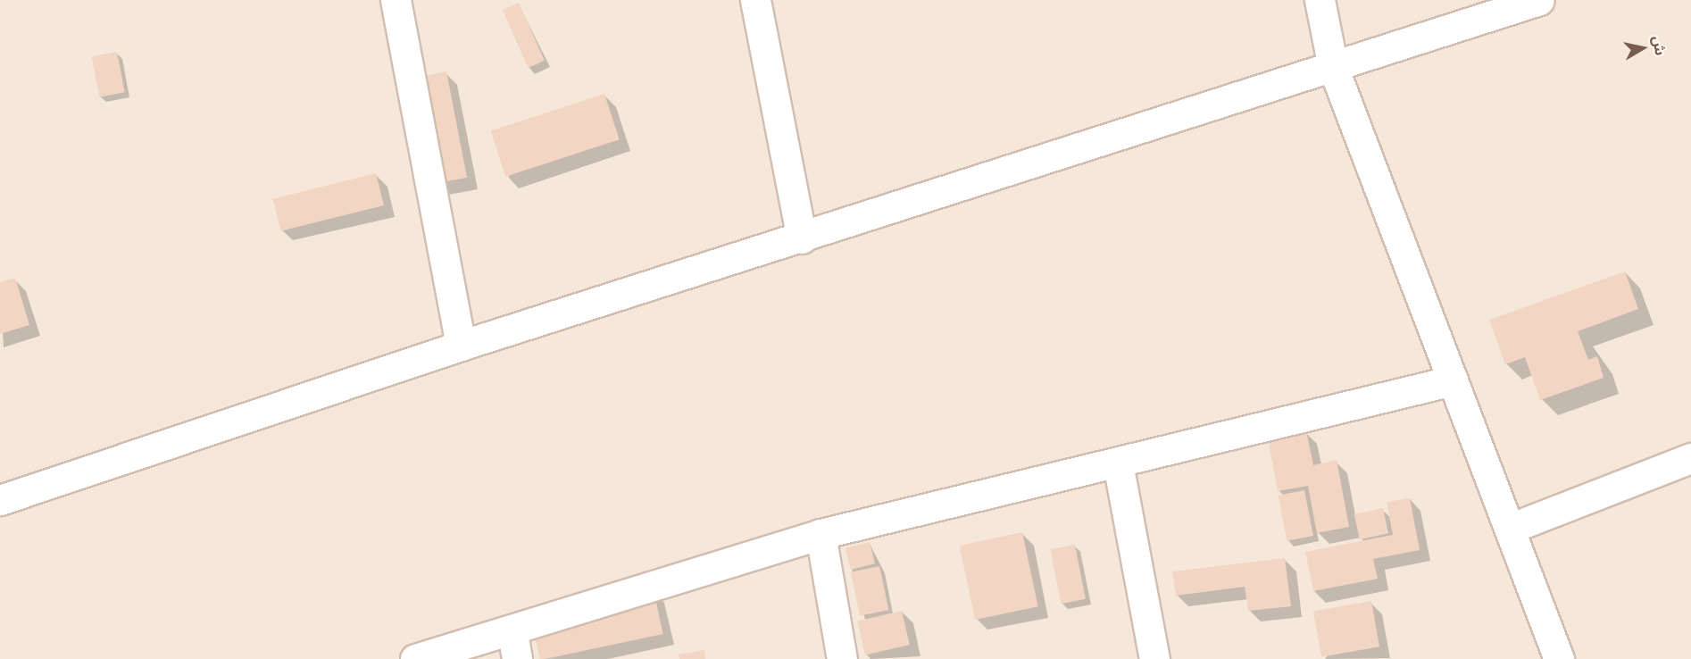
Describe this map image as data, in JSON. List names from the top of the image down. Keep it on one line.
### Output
{"north":"right"}
